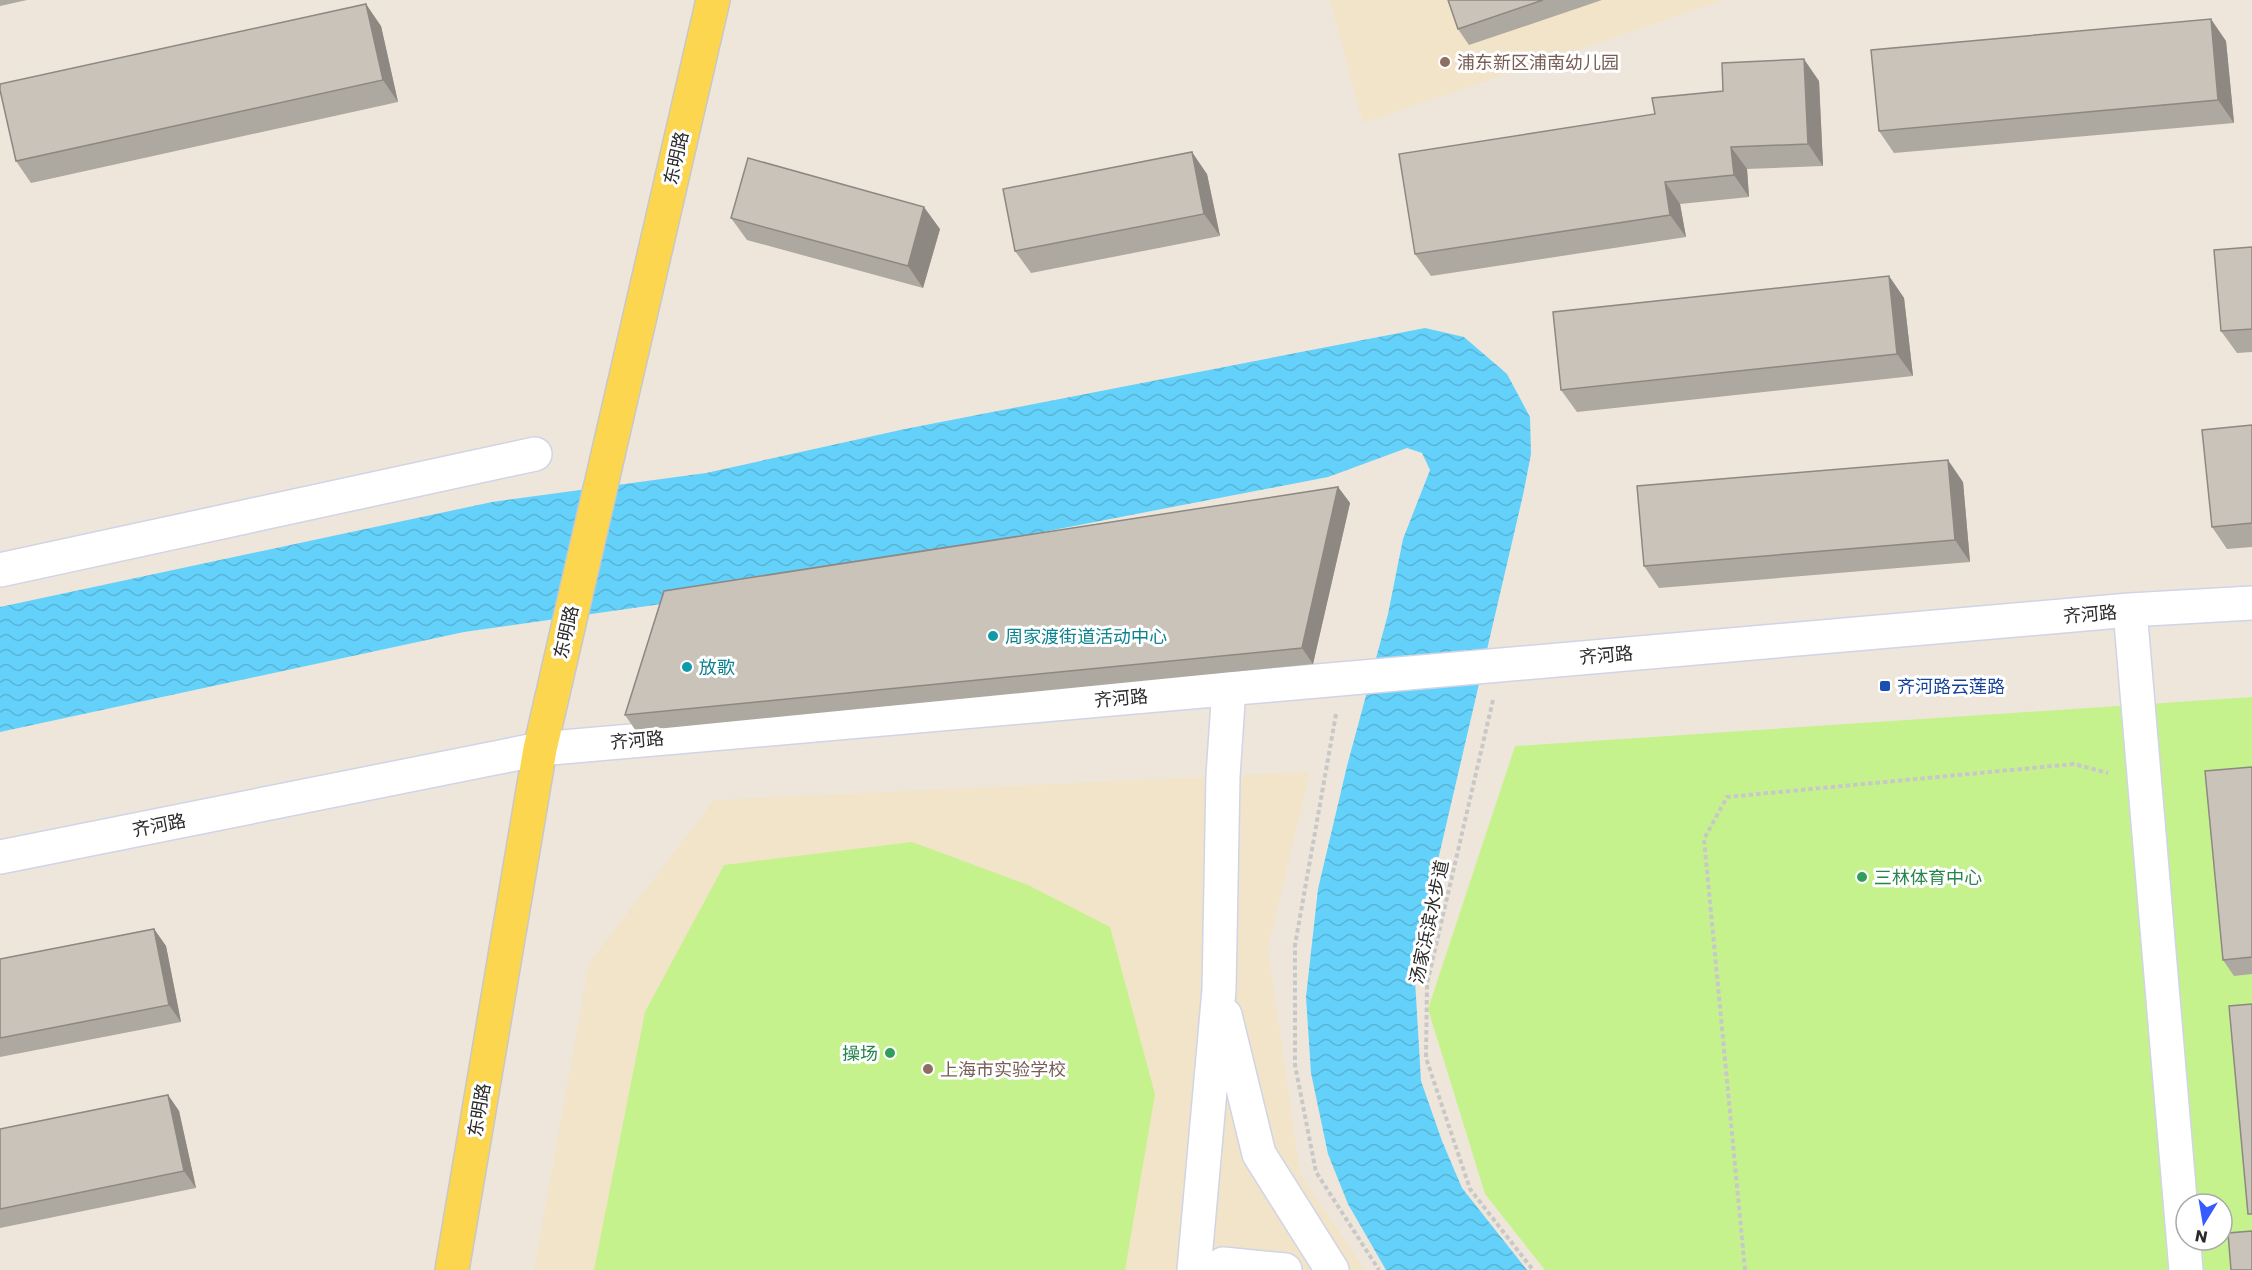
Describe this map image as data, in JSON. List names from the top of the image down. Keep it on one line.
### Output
{"streets":{"main road":["东明路"],"street":["齐河路"],"path":["汤家浜滨水步道"]},"crossings":[["东明路","齐河路"],["齐河路","汤家浜滨水步道"]],"places":{"other":["浦东新区浦南幼儿园","周家渡街道活动中心","放歌","三林体育中心","操场","上海市实验学校"],"transit":["齐河路云莲路"]},"north":"bottom"}
